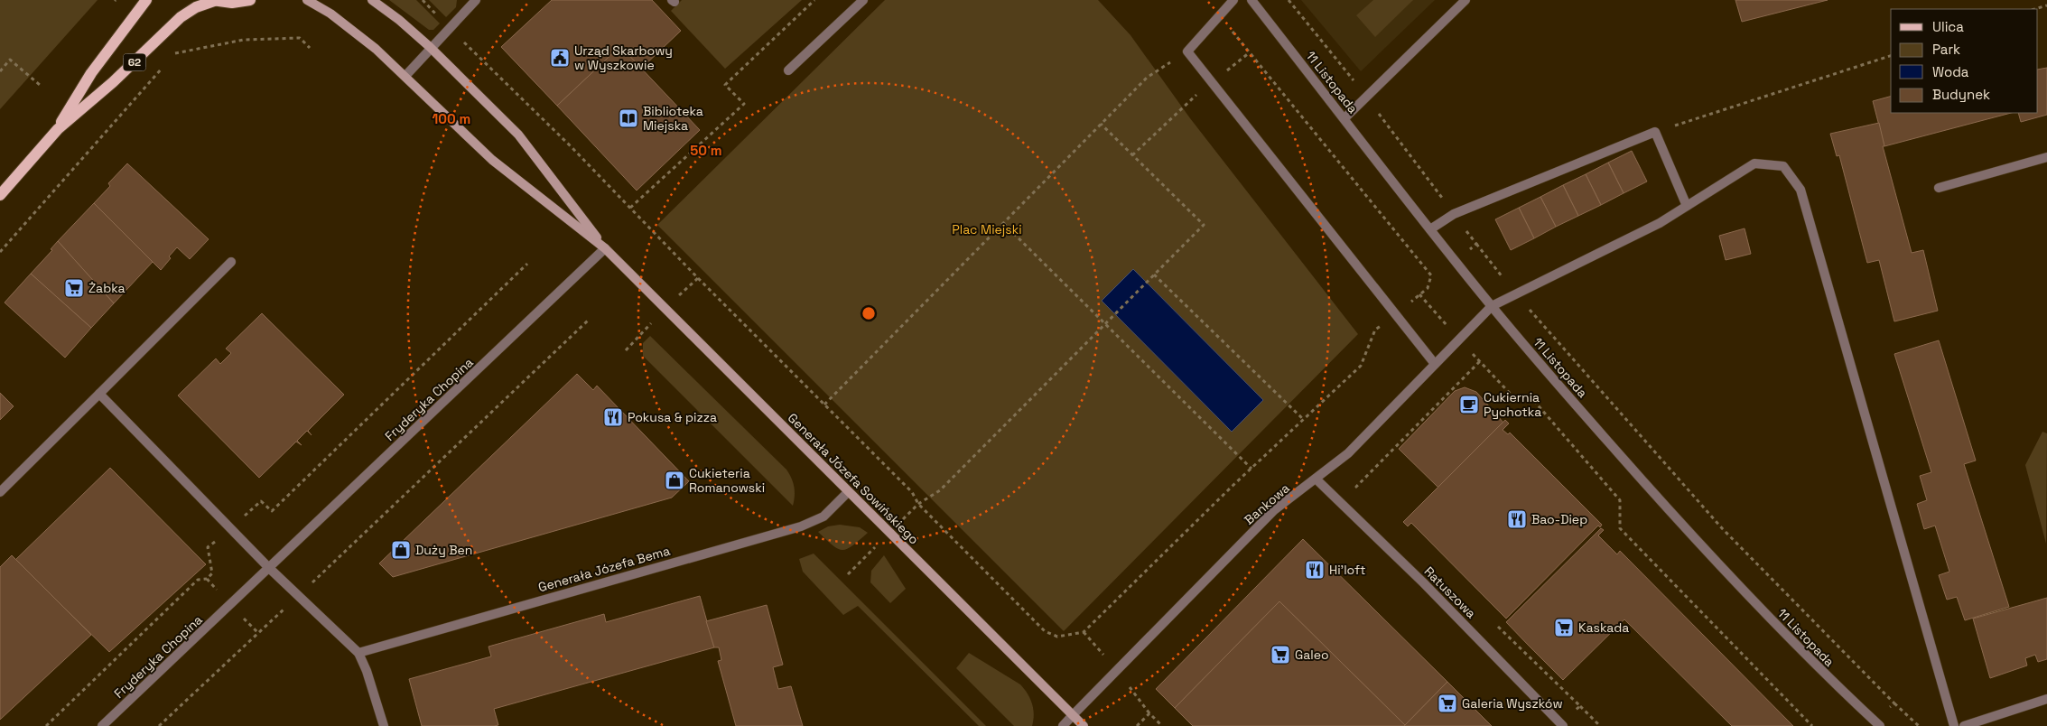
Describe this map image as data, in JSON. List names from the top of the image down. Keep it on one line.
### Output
{"streets":{"main road":["62"],"street":["11 Listopada","Fryderyka Chopina","Generała Józefa Sowińskiego","Bankowa","Generała Józefa Bema","Ratuszowa"]},"crossings":[["11 Listopada","Bankowa"],["Fryderyka Chopina","Generała Józefa Sowińskiego"],["Generała Józefa Sowińskiego","Bankowa"],["Generała Józefa Sowińskiego","Generała Józefa Bema"],["Bankowa","Ratuszowa"]],"parks":["Plac Miejski"],"places":{"public building":["Urząd Skarbowy w Wyszkowie"],"library":["Biblioteka Miejska"],"supermarket":["Żabka","Kaskada","Galeo","Galeria Wyszków"],"cafe":["Cukiernia Pychotka"],"restaurant":["Pokusa & pizza","Bao-Diep","Hi'loft"],"shop":["Cukieteria Romanowski","Duży Ben"]},"legend":["Ulica","Park","Woda","Budynek"],"rings":["100 m","50 m"]}
